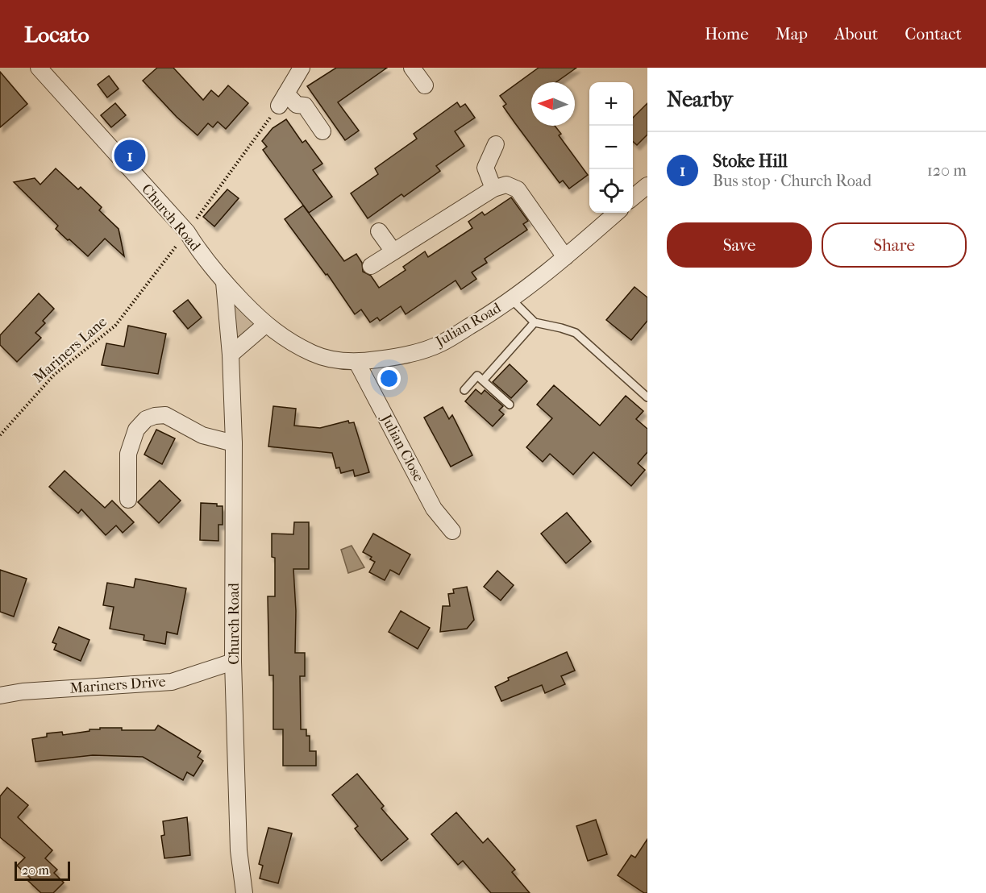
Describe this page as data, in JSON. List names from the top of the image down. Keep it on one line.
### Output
{"streets":{"street":["Church Road","Julian Road","Julian Close","Mariners Drive"],"path":["Mariners Lane"]},"crossings":[["Church Road","Julian Road"],["Church Road","Mariners Lane"],["Church Road","Mariners Drive"],["Julian Road","Julian Close"]],"scale_bar":"20 m","north":"left","page":{"header":"Locato","nav":["Home","Map","About","Contact"],"heading":"Nearby","map_buttons":["+","−"],"list":[{"mark":"1","name":"Stoke Hill","note":"Bus stop · Church Road","value":"120 m"}],"pins":"1","buttons":["Save","Share"],"scale":"20 m"}}
